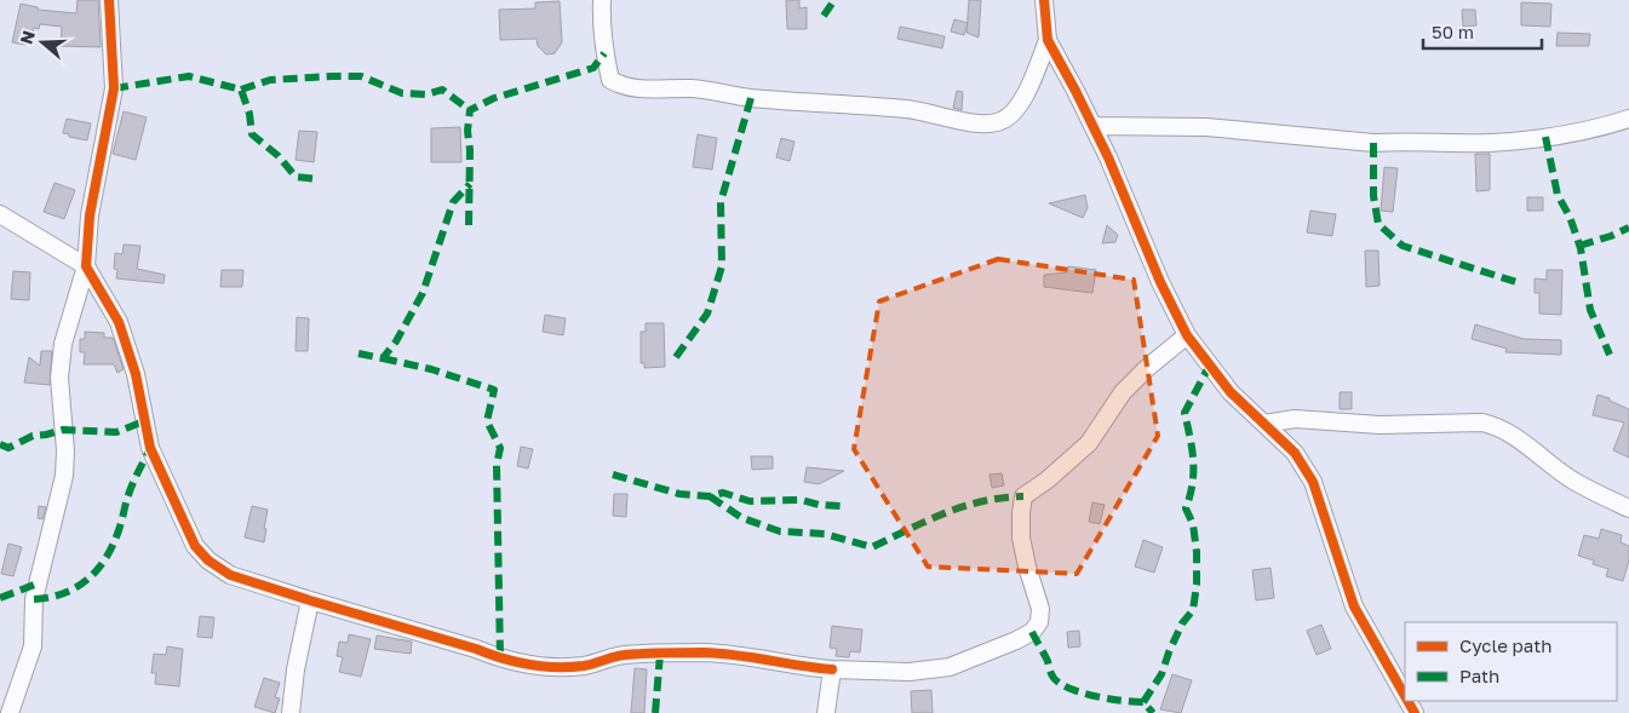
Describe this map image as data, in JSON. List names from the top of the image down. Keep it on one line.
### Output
{"legend":["Cycle path","Path"],"scale_bar":"50 m","north":"left"}
